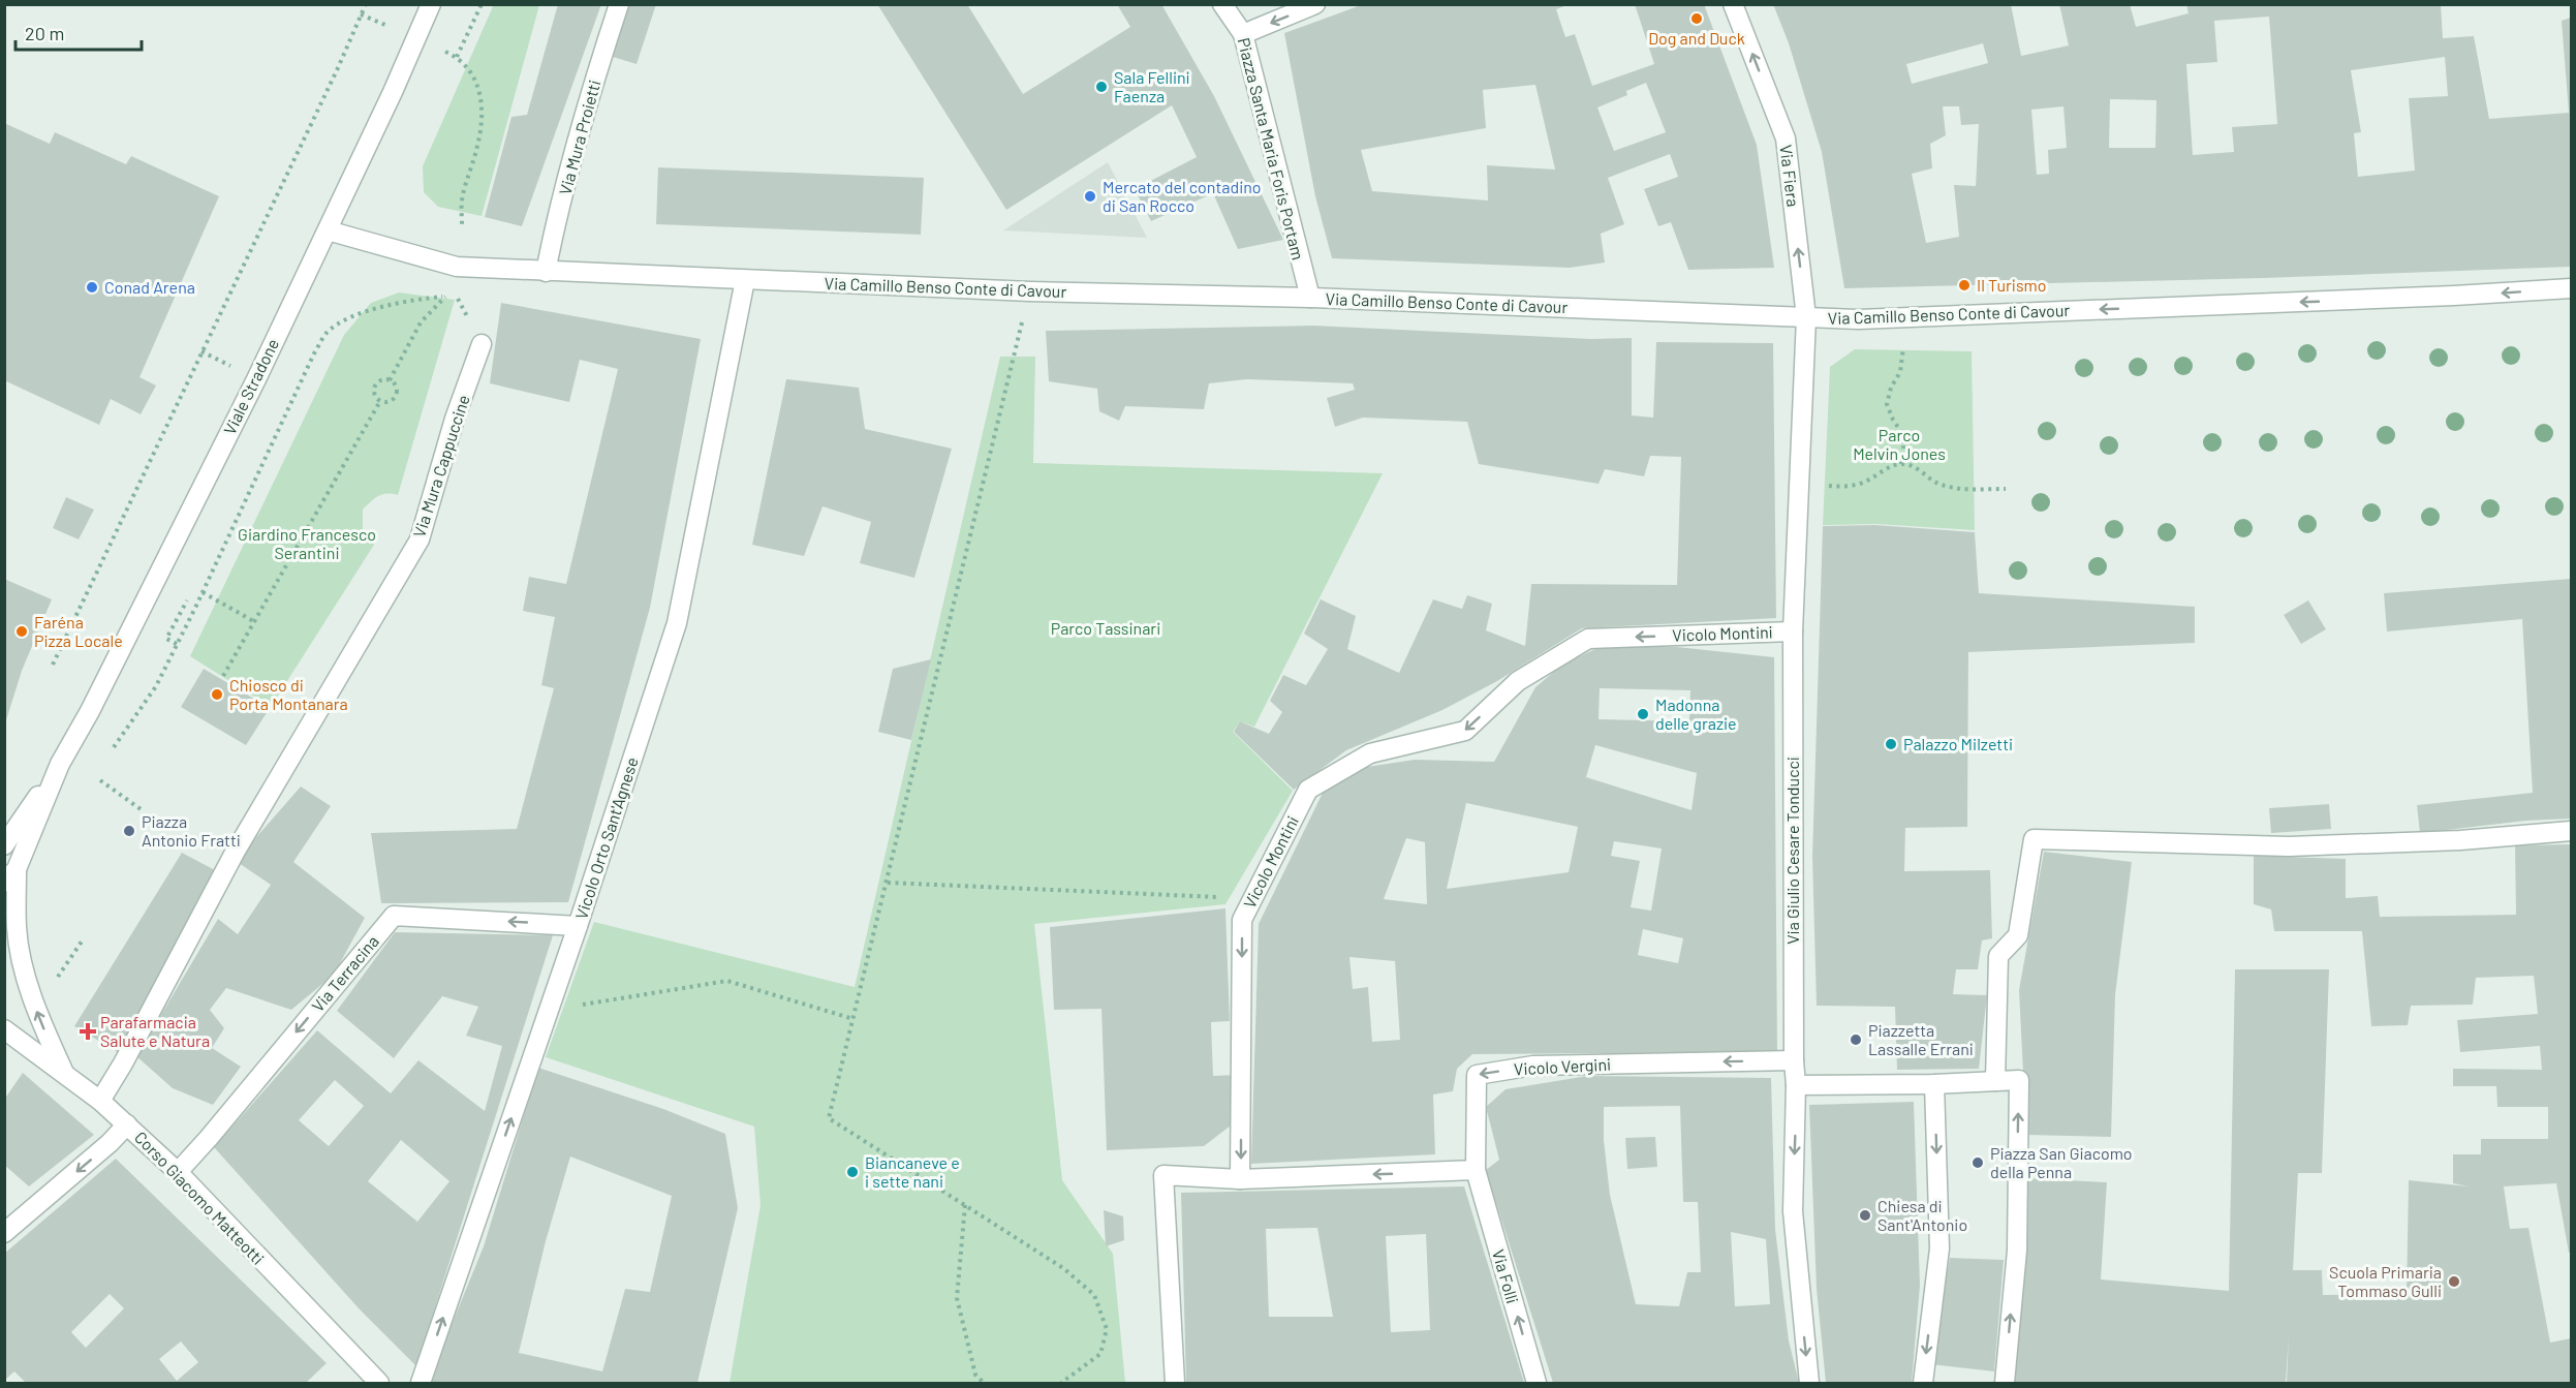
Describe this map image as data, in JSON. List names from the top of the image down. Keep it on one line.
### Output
{"streets":{"street":["Via Mura Proietti","Piazza Santa Maria Foris Portam","Via Fiera","Via Camillo Benso Conte di Cavour","Viale Stradone","Via Mura Cappuccine","Vicolo Montini","Vicolo Orto Sant'Agnese","Via Giulio Cesare Tonducci","Via Terracina","Vicolo Vergini","Corso Giacomo Matteotti","Via Folli"]},"crossings":[["Via Mura Proietti","Via Camillo Benso Conte di Cavour"],["Piazza Santa Maria Foris Portam","Via Camillo Benso Conte di Cavour"],["Via Fiera","Via Camillo Benso Conte di Cavour"],["Via Fiera","Via Giulio Cesare Tonducci"],["Via Camillo Benso Conte di Cavour","Viale Stradone"],["Via Camillo Benso Conte di Cavour","Vicolo Orto Sant'Agnese"],["Via Camillo Benso Conte di Cavour","Via Giulio Cesare Tonducci"],["Via Mura Cappuccine","Corso Giacomo Matteotti"],["Vicolo Montini","Via Giulio Cesare Tonducci"],["Vicolo Orto Sant'Agnese","Via Terracina"],["Via Giulio Cesare Tonducci","Vicolo Vergini"],["Via Terracina","Corso Giacomo Matteotti"],["Vicolo Vergini","Via Folli"]],"one_way":["Via Fiera","Vicolo Montini","Vicolo Orto Sant'Agnese","Via Terracina","Vicolo Vergini","Via Folli"],"parks":["Parco Melvin Jones","Giardino Francesco Serantini","Parco Tassinari"],"places":{"other":["Dog and Duck","Sala Fellini Faenza","Mercato del contadino di San Rocco","Il Turismo","Conad Arena","Faréna Pizza Locale","Chiosco di Porta Montanara","Madonna delle grazie","Palazzo Milzetti","Piazza Antonio Fratti","Piazzetta Lassalle Errani","Piazza San Giacomo della Penna","Biancaneve e i sette nani","Chiesa di Sant'Antonio","Scuola Primaria Tommaso Gulli"],"health":["Parafarmacia Salute e Natura"]},"scale_bar":"20 m"}
